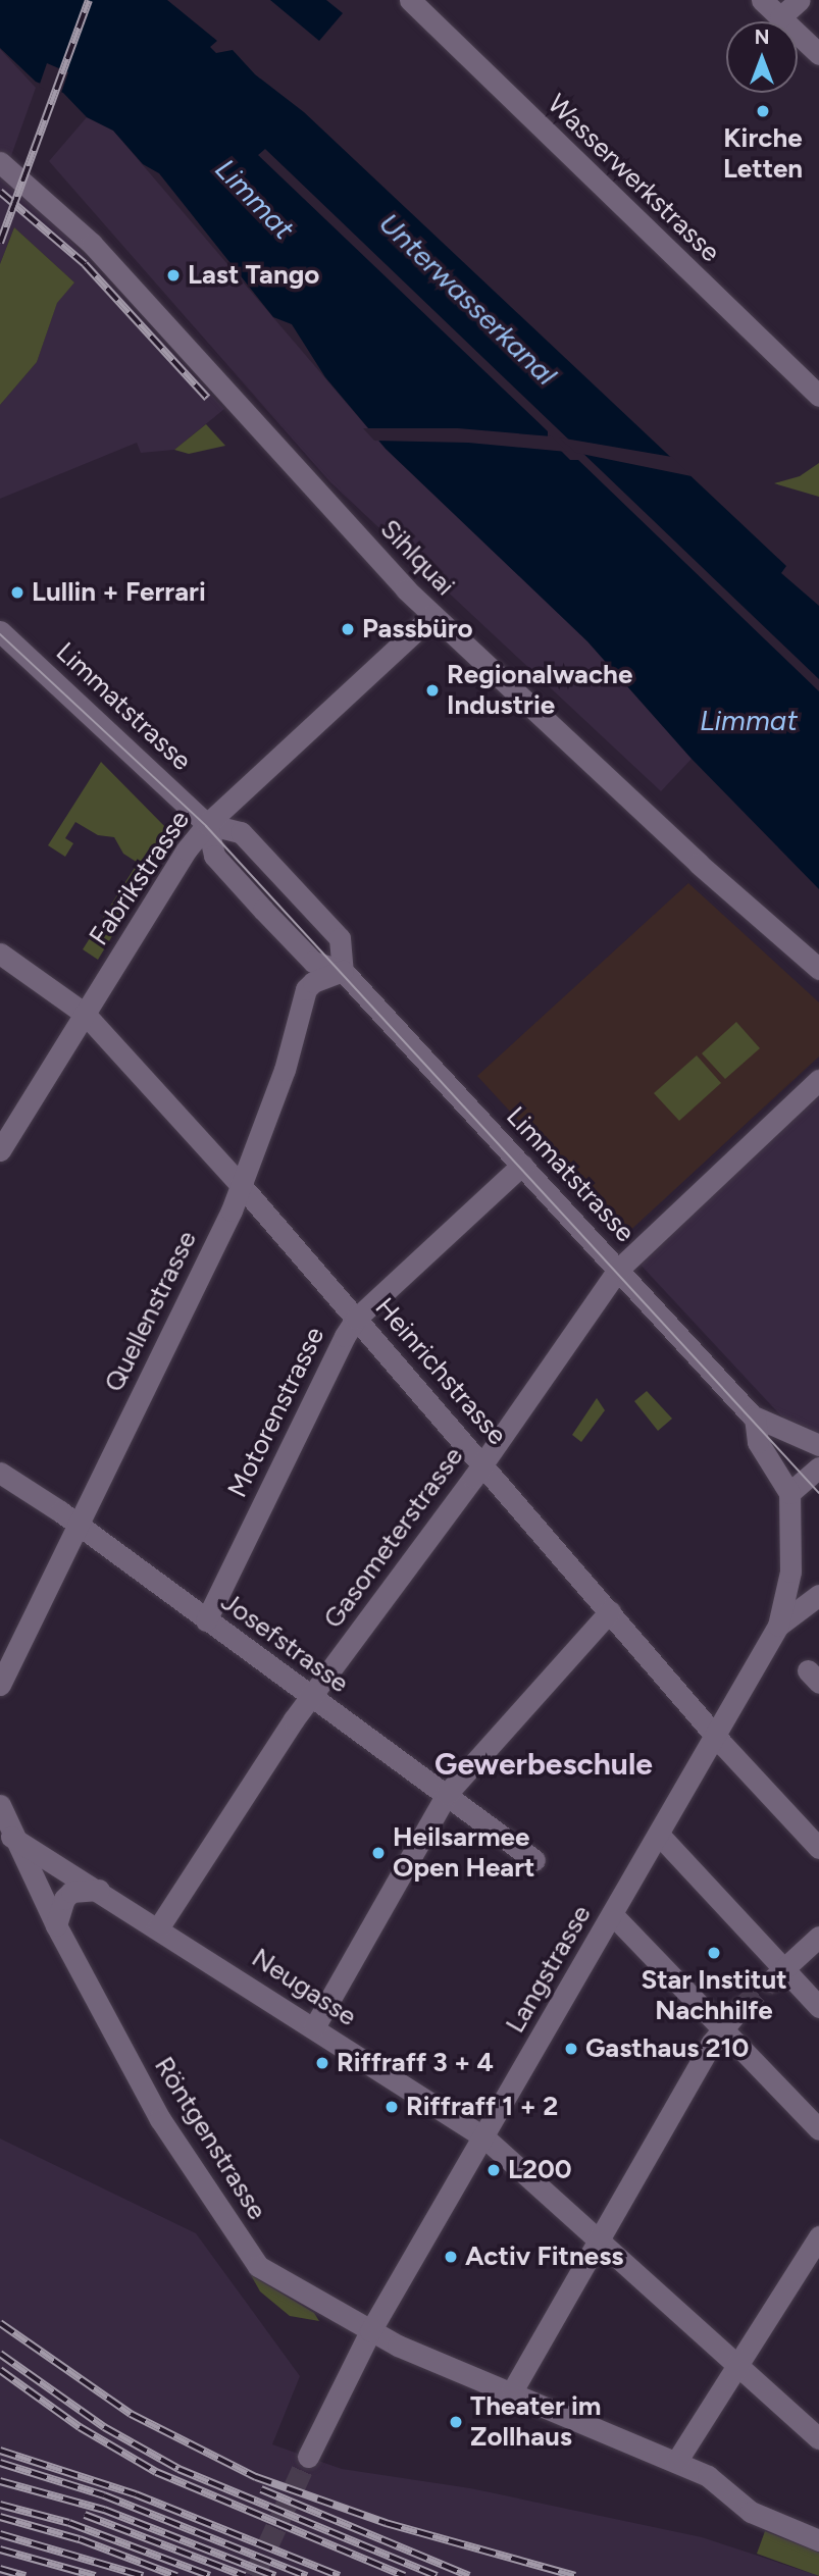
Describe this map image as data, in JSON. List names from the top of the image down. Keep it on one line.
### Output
{"streets":{"street":["Wasserwerkstrasse","Sihlquai","Limmatstrasse","Fabrikstrasse","Quellenstrasse","Heinrichstrasse","Motorenstrasse","Gasometerstrasse","Josefstrasse","Langstrasse","Neugasse","Röntgenstrasse"]},"crossings":[["Sihlquai","Fabrikstrasse"],["Limmatstrasse","Fabrikstrasse"],["Limmatstrasse","Quellenstrasse"],["Limmatstrasse","Motorenstrasse"],["Limmatstrasse","Gasometerstrasse"],["Fabrikstrasse","Heinrichstrasse"],["Quellenstrasse","Heinrichstrasse"],["Quellenstrasse","Josefstrasse"],["Heinrichstrasse","Motorenstrasse"],["Heinrichstrasse","Gasometerstrasse"],["Heinrichstrasse","Langstrasse"],["Motorenstrasse","Josefstrasse"],["Gasometerstrasse","Josefstrasse"],["Gasometerstrasse","Neugasse"],["Langstrasse","Neugasse"],["Langstrasse","Röntgenstrasse"],["Neugasse","Röntgenstrasse"]],"districts":["Gewerbeschule"],"water":["Limmat","Unterwasserkanal"],"places":["Kirche Letten","Last Tango","Lullin + Ferrari","Passbüro","Regionalwache Industrie","Heilsarmee Open Heart","Star Institut Nachhilfe","Gasthaus 210","Riffraff 3 + 4","Riffraff 1 + 2","L200","Activ Fitness","Theater im Zollhaus"],"north":"top"}
